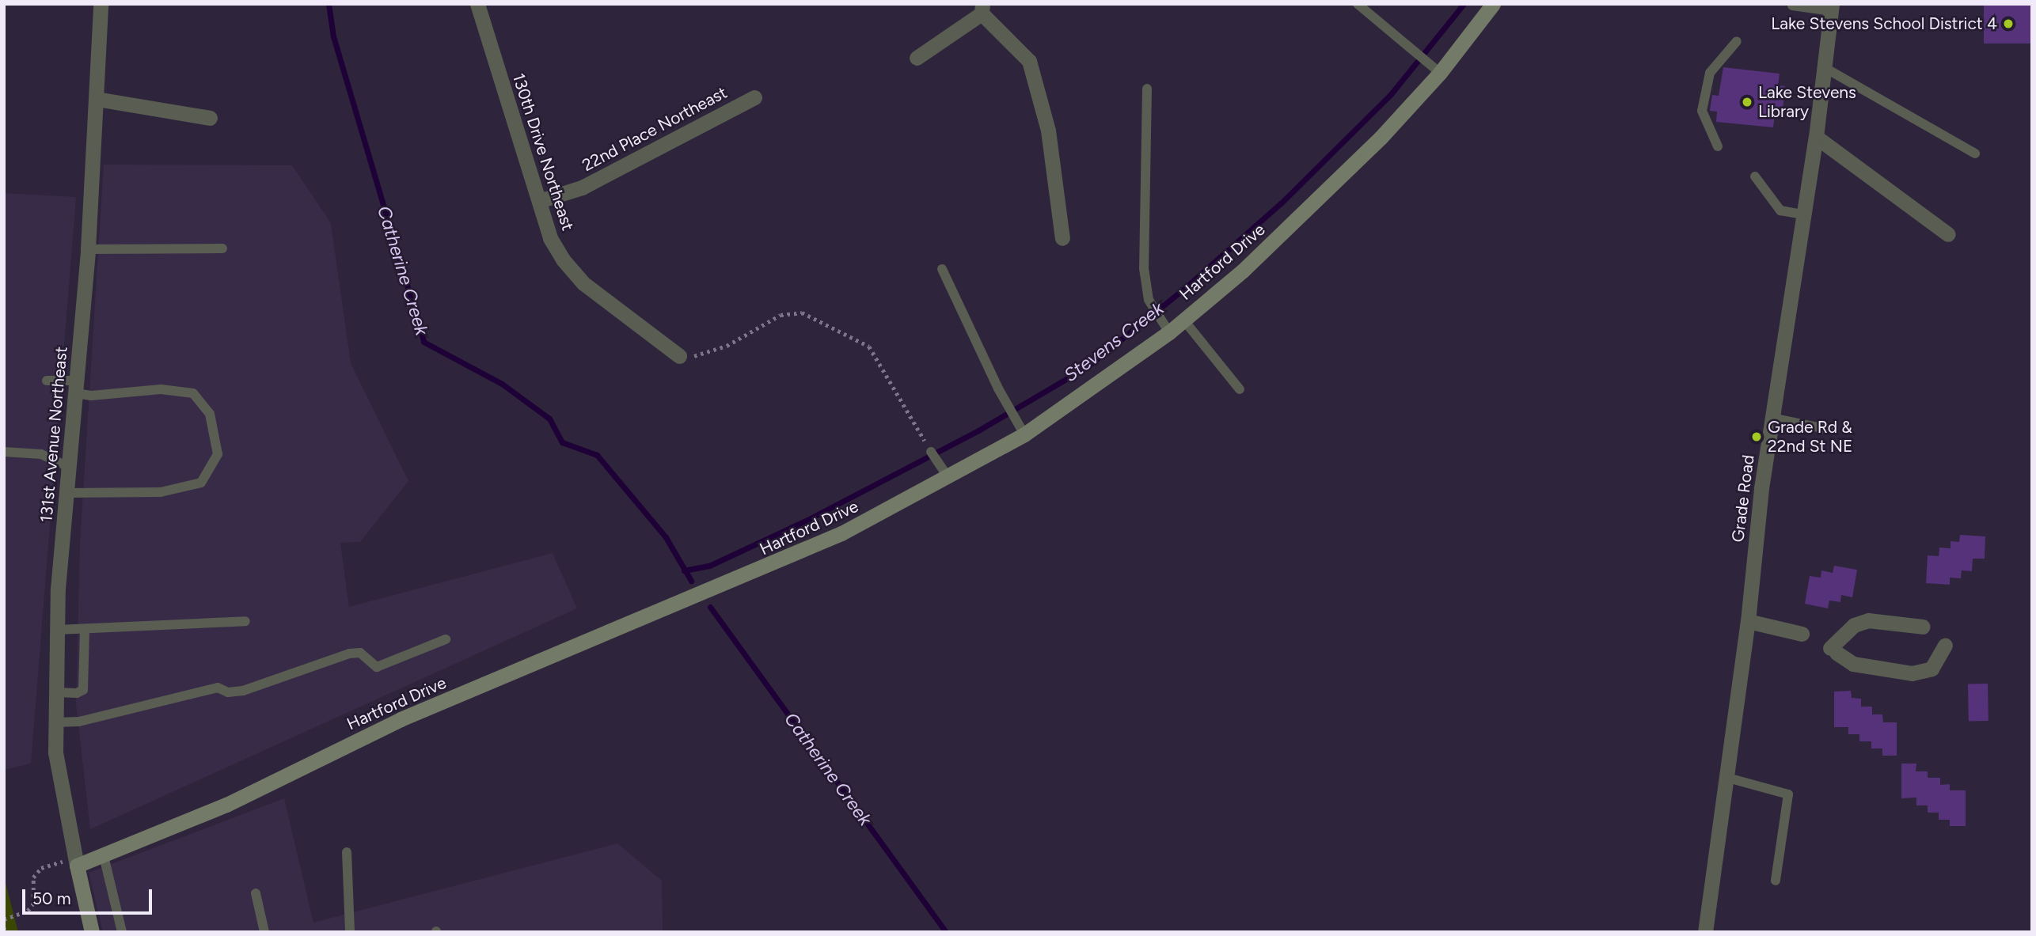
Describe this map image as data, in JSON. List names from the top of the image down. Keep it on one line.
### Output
{"streets":{"main road":["Hartford Drive"],"street":["22nd Place Northeast","130th Drive Northeast","131st Avenue Northeast","Grade Road"]},"crossings":[["22nd Place Northeast","130th Drive Northeast"],["Hartford Drive","131st Avenue Northeast"]],"water":["Catherine Creek","Stevens Creek"],"places":["Lake Stevens School District 4","Lake Stevens Library","Grade Rd & 22nd St NE"],"scale_bar":"50 m"}
